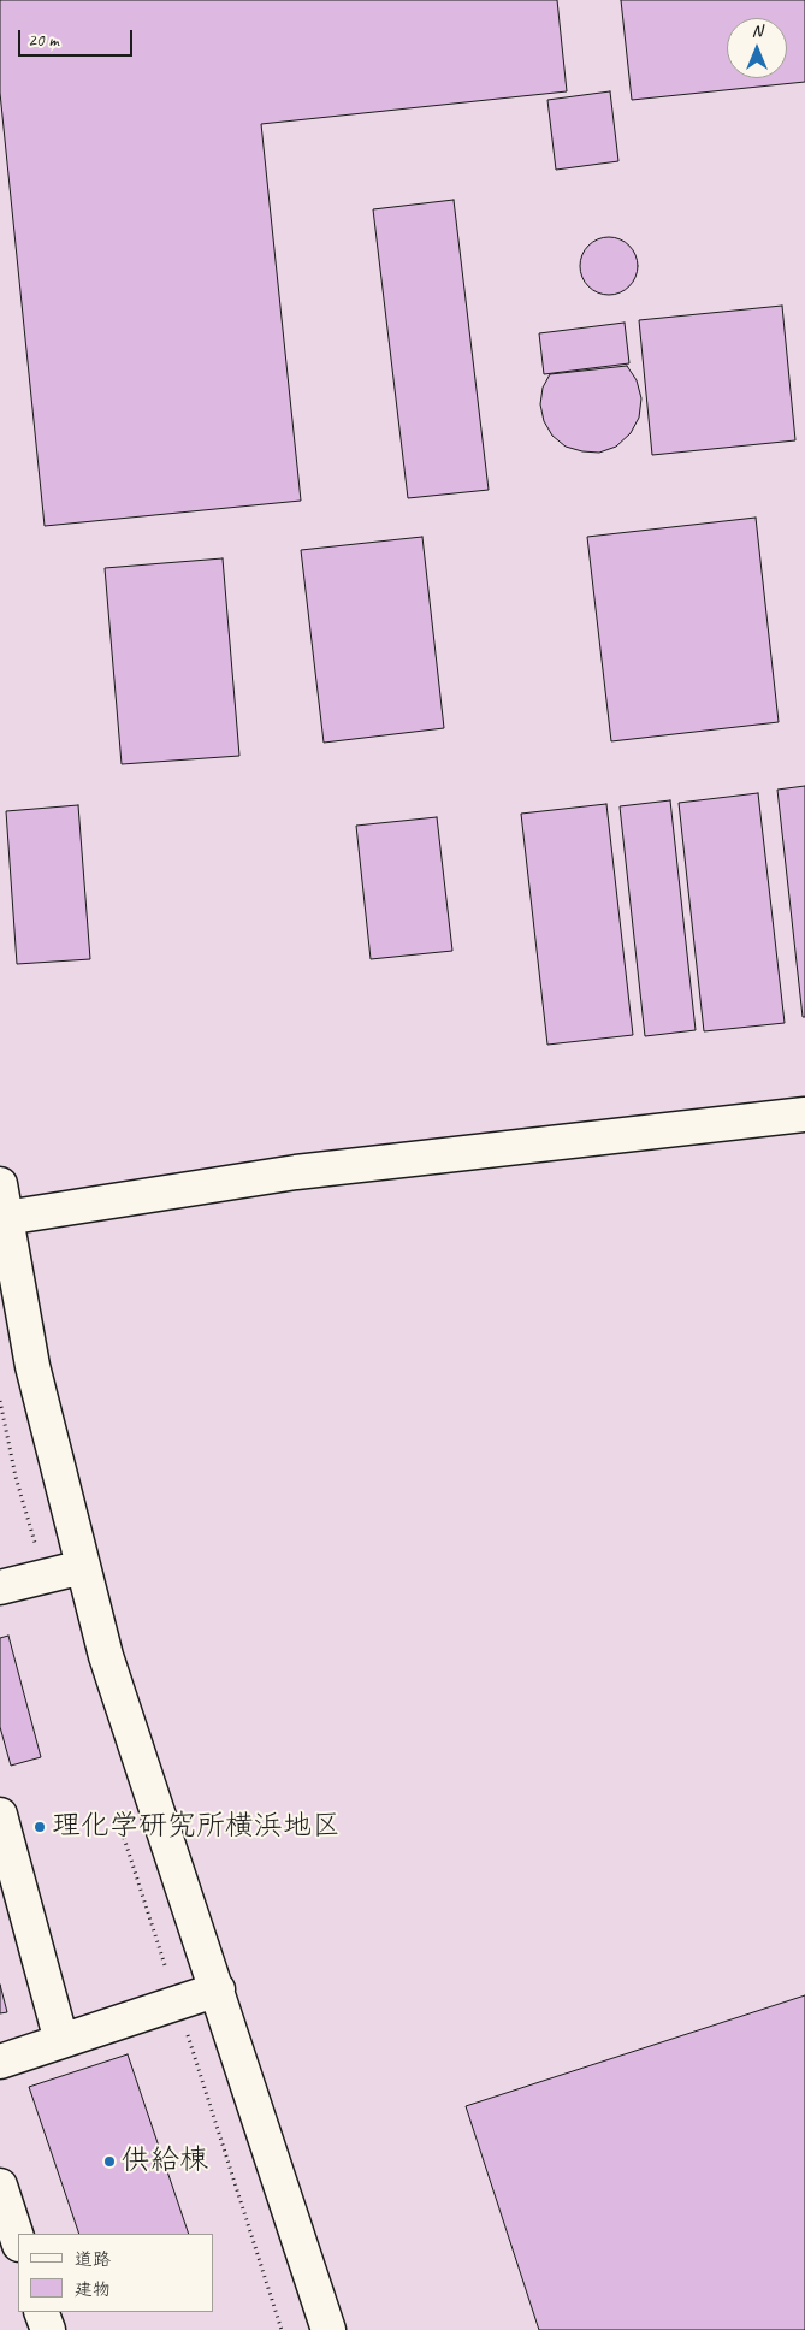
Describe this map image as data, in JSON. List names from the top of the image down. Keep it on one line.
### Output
{"places":["理化学研究所横浜地区","供給棟"],"legend":["道路","建物"],"scale_bar":"20 m","north":"top"}
